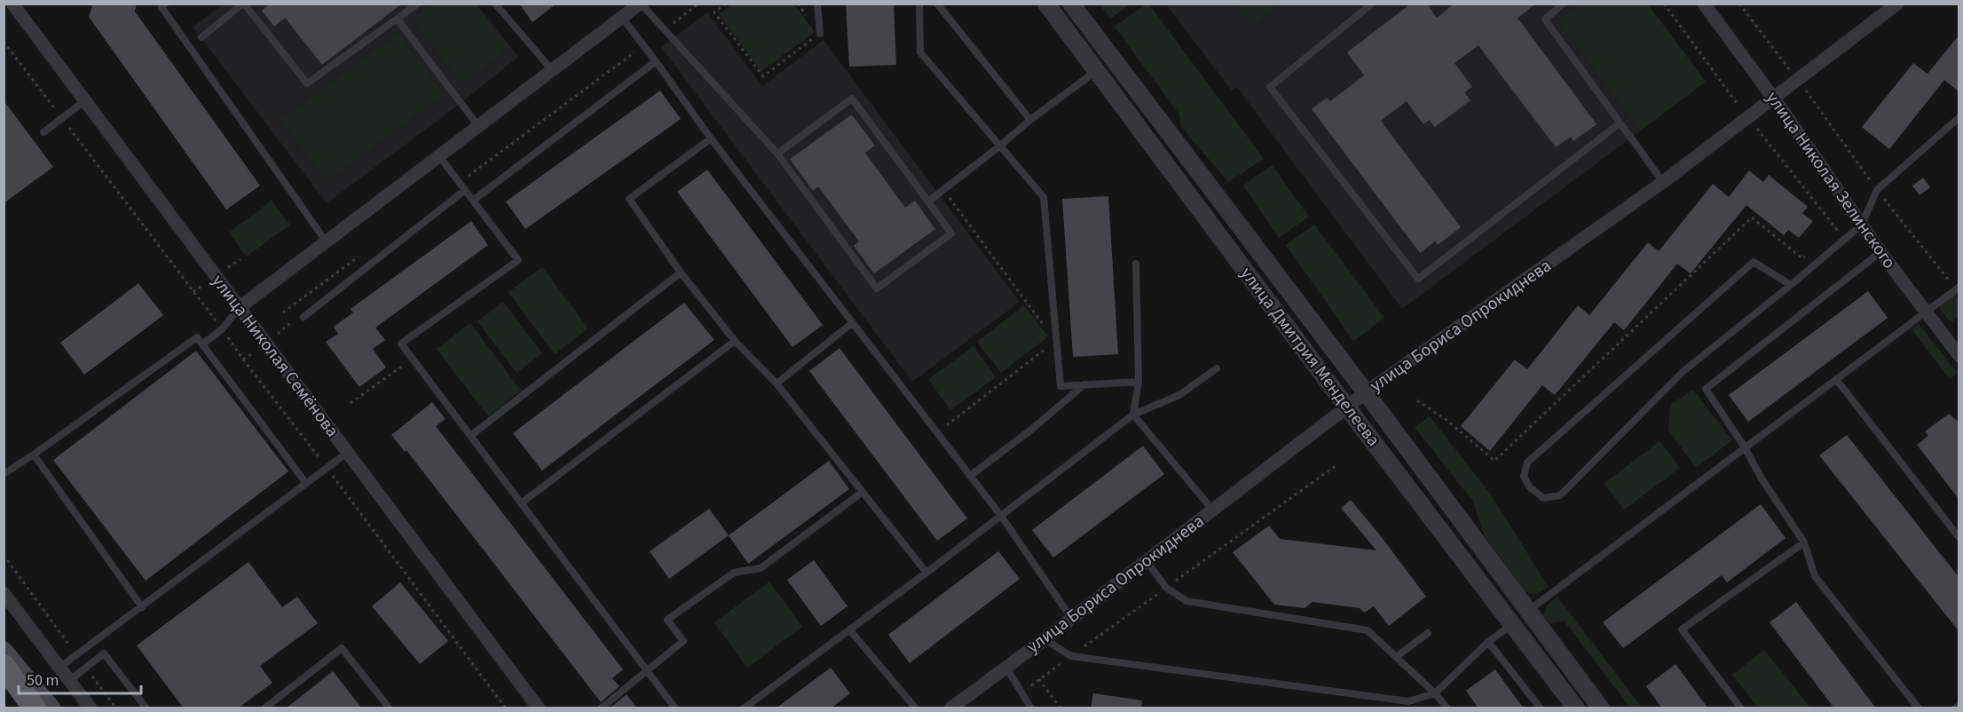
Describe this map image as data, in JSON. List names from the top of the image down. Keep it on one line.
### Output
{"streets":{"street":["улица Николая Зелинского","улица Бориса Опрокиднева","улица Николая Семёнова","улица Дмитрия Менделеева"]},"crossings":[["улица Николая Зелинского","улица Бориса Опрокиднева"],["улица Бориса Опрокиднева","улица Дмитрия Менделеева"]],"scale_bar":"50 m"}
